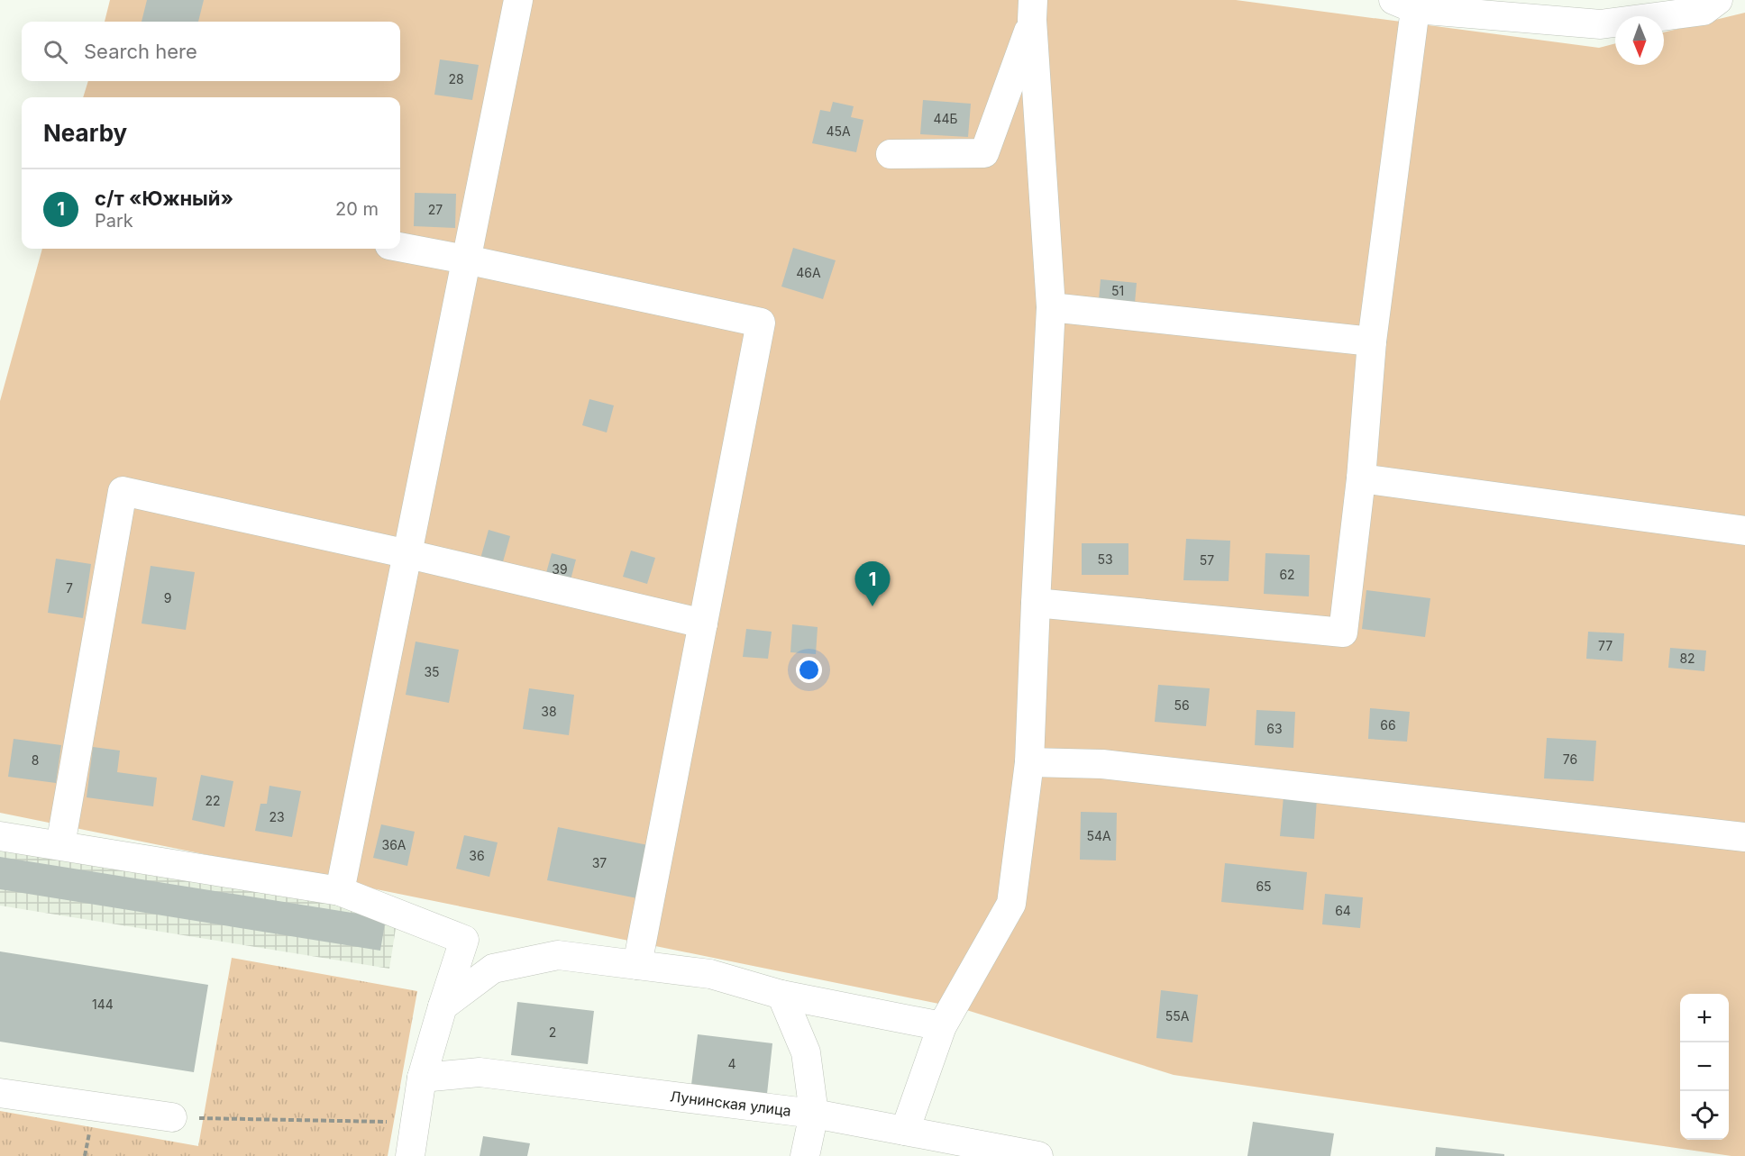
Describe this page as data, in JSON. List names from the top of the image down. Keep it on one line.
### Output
{"streets":{"street":["Лунинская улица"]},"house_numbers":["28","44Б","45А","27","46А","51","53","57","39","62","7","9","77","82","35","56","38","66","63","76","8","22","23","54А","36А","36","37","65","64","144","55А","2","4"],"north":"bottom","page":{"search":"Search here","heading":"Nearby","list":[{"mark":"1","name":"с/т «Южный»","note":"Park","value":"20 m"}],"pins":"1","map_buttons":["+","−"]}}
